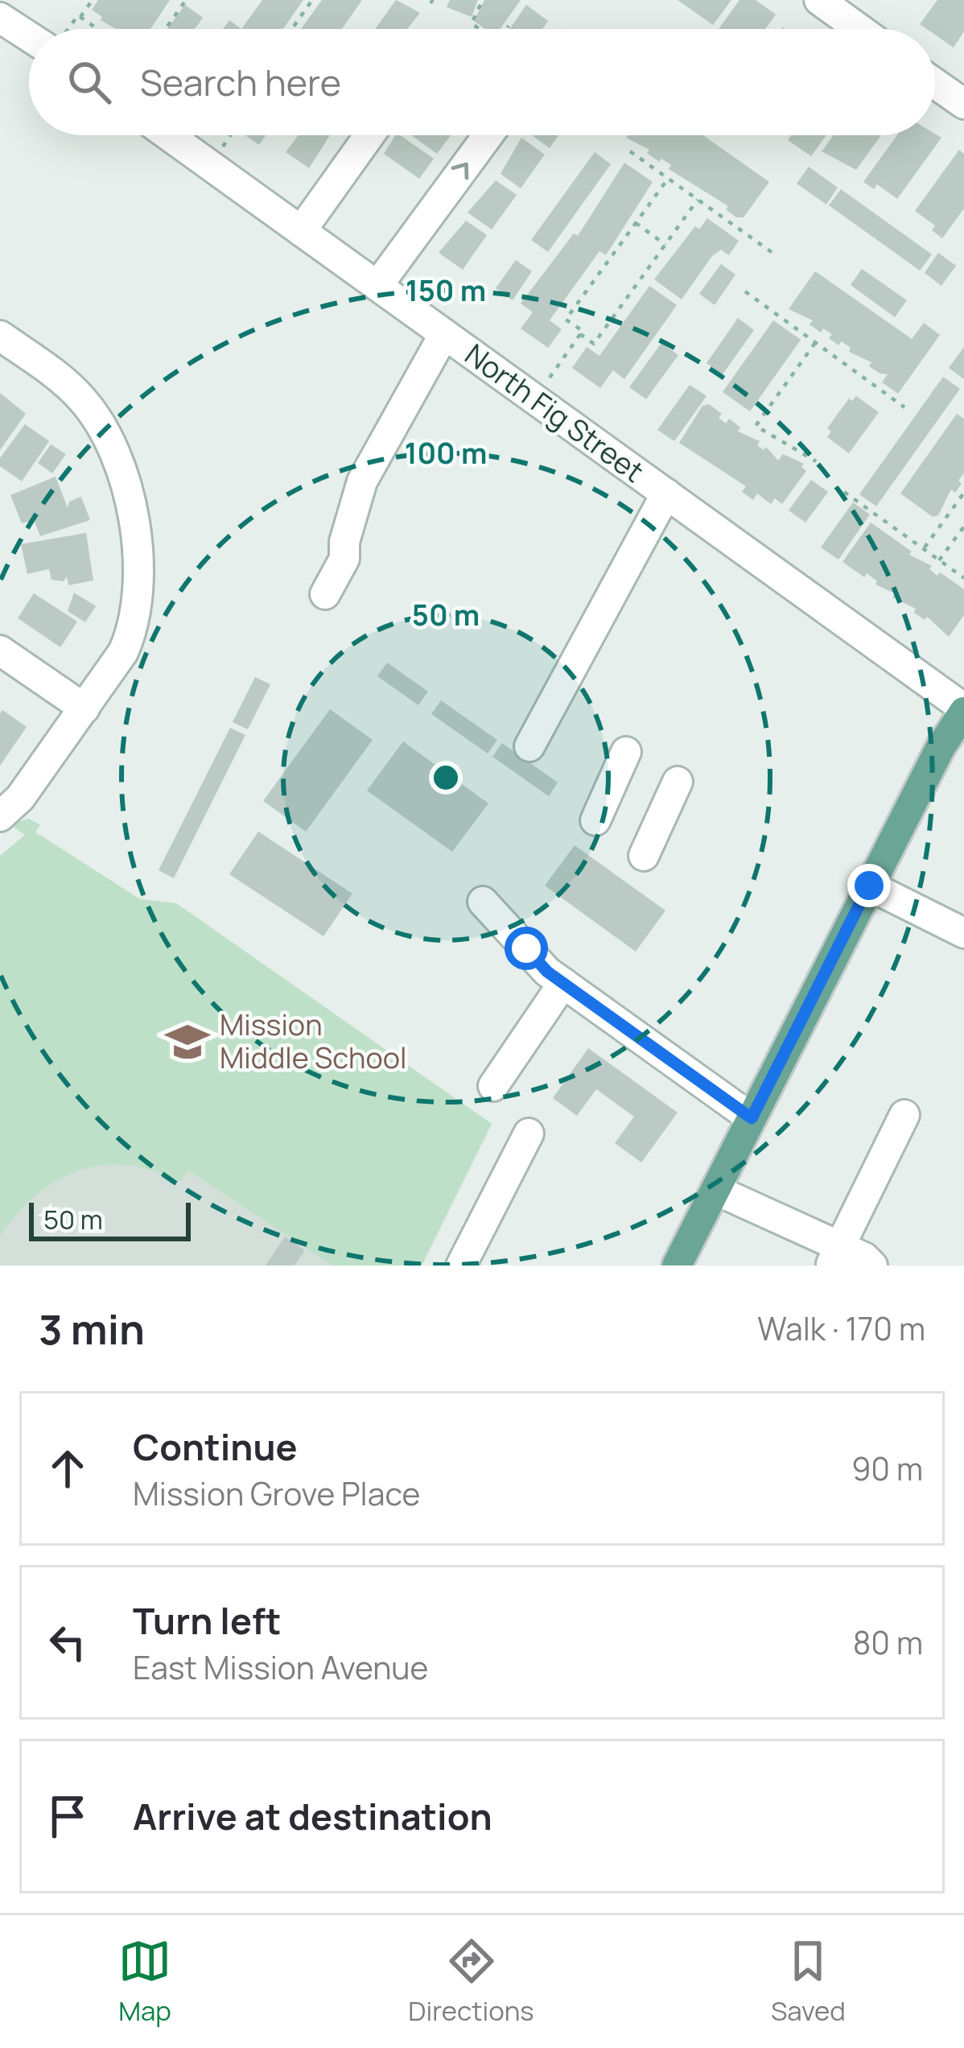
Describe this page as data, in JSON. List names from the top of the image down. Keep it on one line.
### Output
{"streets":{"street":["North Fig Street"]},"places":{"school or university":["Mission Middle School"]},"scale_bar":"50 m","page":{"search":"Search here","scale":"50 m","heading":["3 min","Walk · 170 m"],"list":[["Continue","Mission Grove Place","90 m"],["Turn left","East Mission Avenue","80 m"],"Arrive at destination"],"nav":["Map","Directions","Saved"]},"rings":["150 m","100 m","50 m"]}
